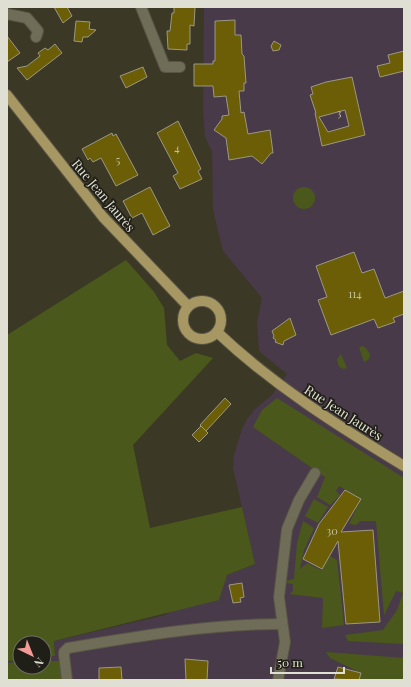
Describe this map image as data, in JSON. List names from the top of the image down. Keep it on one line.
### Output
{"streets":{"main road":["Rue Jean Jaurès"]},"house_numbers":["3","4","5","114","30"],"scale_bar":"50 m","north":"bottom right"}
